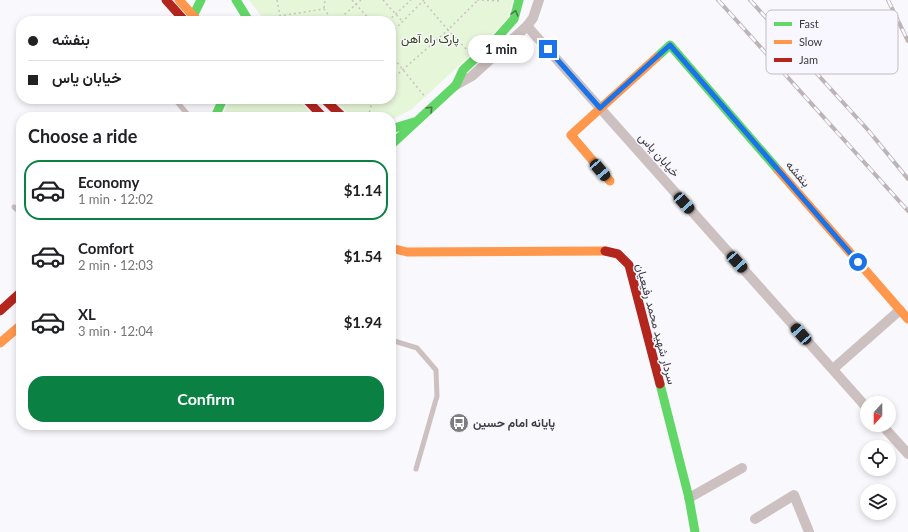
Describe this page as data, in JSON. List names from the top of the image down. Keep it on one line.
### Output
{"streets":{"street":["خیابان یاس","بنفشه","سردار شهید محمد رفیعیان"]},"crossings":[["خیابان یاس","بنفشه"]],"parks":["پارک راه آهن"],"places":{"bus stop":["پایانه امام حسین"]},"legend":["Fast","Slow","Jam"],"north":"bottom","page":{"banner":["بنفشه","خیابان یاس"],"bubble":"1 min","heading":"Choose a ride","list":[{"name":"Economy","note":"1 min · 12:02","value":"$1.14"},{"name":"Comfort","note":"2 min · 12:03","value":"$1.54"},{"name":"XL","note":"3 min · 12:04","value":"$1.94"}],"buttons":"Confirm"}}
